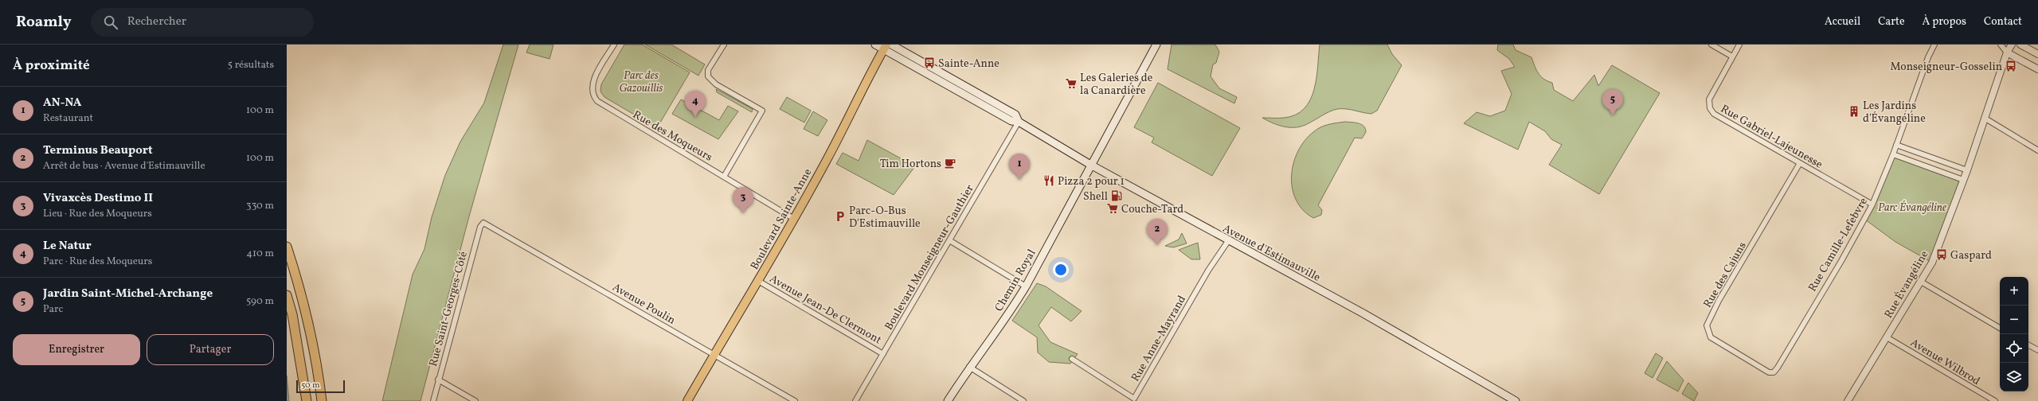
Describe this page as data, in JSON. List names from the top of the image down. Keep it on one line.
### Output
{"streets":{"main road":["Boulevard Sainte-Anne","Avenue d'Estimauville","Chemin Royal"],"street":["Rue des Moqueurs","Rue Gabriel-Lajeunesse","Rue Camille-Lefebvre","Boulevard Monseigneur-Gauthier","Rue des Cajuns","Rue Évangéline","Avenue Poulin","Rue Saint-Georges-Côté","Avenue Jean-De Clermont","Rue Anne-Mayrand","Avenue Wilbrod"]},"crossings":[["Rue des Moqueurs","Boulevard Sainte-Anne"],["Rue Gabriel-Lajeunesse","Rue Camille-Lefebvre"],["Rue Gabriel-Lajeunesse","Rue des Cajuns"],["Boulevard Sainte-Anne","Avenue d'Estimauville"],["Boulevard Sainte-Anne","Avenue Poulin"],["Boulevard Sainte-Anne","Avenue Jean-De Clermont"],["Rue Camille-Lefebvre","Rue des Cajuns"],["Avenue d'Estimauville","Boulevard Monseigneur-Gauthier"],["Avenue d'Estimauville","Chemin Royal"],["Avenue d'Estimauville","Rue Anne-Mayrand"],["Boulevard Monseigneur-Gauthier","Avenue Jean-De Clermont"],["Rue Évangéline","Avenue Wilbrod"],["Avenue Poulin","Rue Saint-Georges-Côté"]],"parks":["Parc des Gazouillis","Parc Évangéline"],"places":{"bus stop":["Sainte-Anne","Monseigneur-Gosselin","Gaspard"],"supermarket":["Les Galeries de la Canardière","Couche-Tard"],"building":["Les Jardins d'Évangéline"],"cafe":["Tim Hortons"],"restaurant":["Pizza 2 pour 1"],"fuel station":["Shell"],"parking":["Parc-O-Bus D'Estimauville"]},"scale_bar":"50 m","page":{"header":"Roamly","search":"Rechercher","nav":["Accueil","Carte","À propos","Contact"],"heading":["À proximité","5 résultats"],"list":[{"mark":"1","name":"AN-NA","note":"Restaurant","value":"100 m"},{"mark":"2","name":"Terminus Beauport","note":"Arrêt de bus · Avenue d'Estimauville","value":"100 m"},{"mark":"3","name":"Vivaxcès Destimo II","note":"Lieu · Rue des Moqueurs","value":"330 m"},{"mark":"4","name":"Le Natur","note":"Parc · Rue des Moqueurs","value":"410 m"},{"mark":"5","name":"Jardin Saint-Michel-Archange","note":"Parc","value":"590 m"}],"pins":["5","4","1","3","2"],"map_buttons":["+","−"],"buttons":["Enregistrer","Partager"],"scale":"50 m"}}
